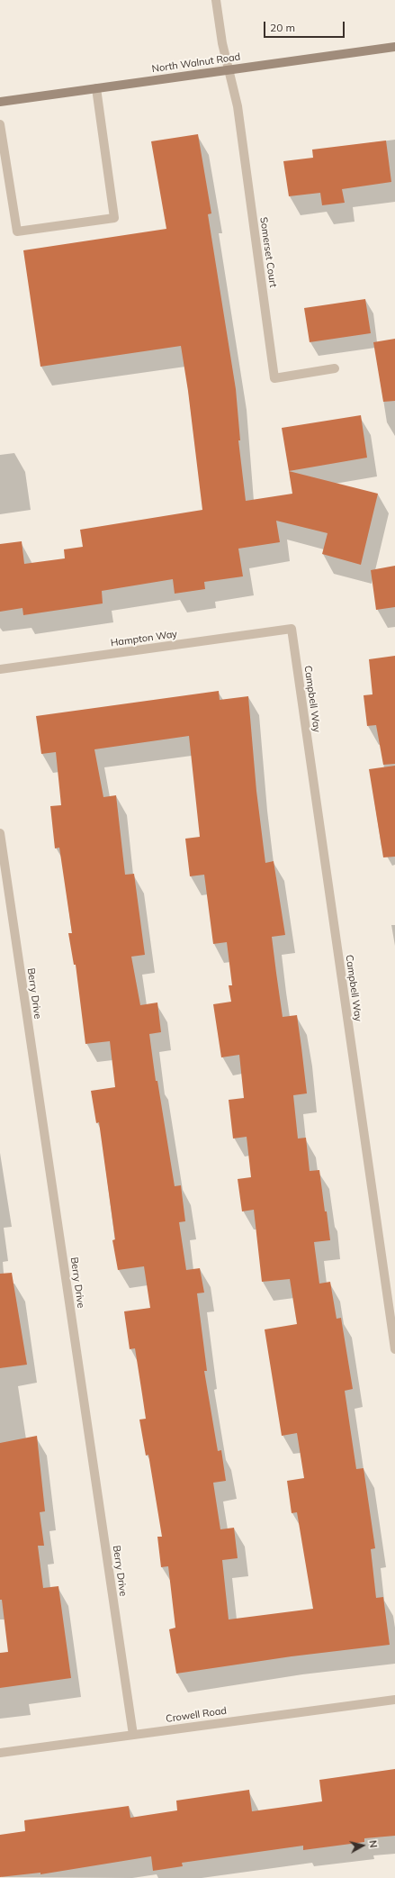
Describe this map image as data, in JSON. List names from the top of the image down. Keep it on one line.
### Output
{"streets":{"street":["North Walnut Road","Somerset Court","Hampton Way","Campbell Way","Berry Drive","Crowell Road"]},"crossings":[["North Walnut Road","Somerset Court"],["Hampton Way","Campbell Way"],["Berry Drive","Crowell Road"]],"scale_bar":"20 m","north":"right"}
